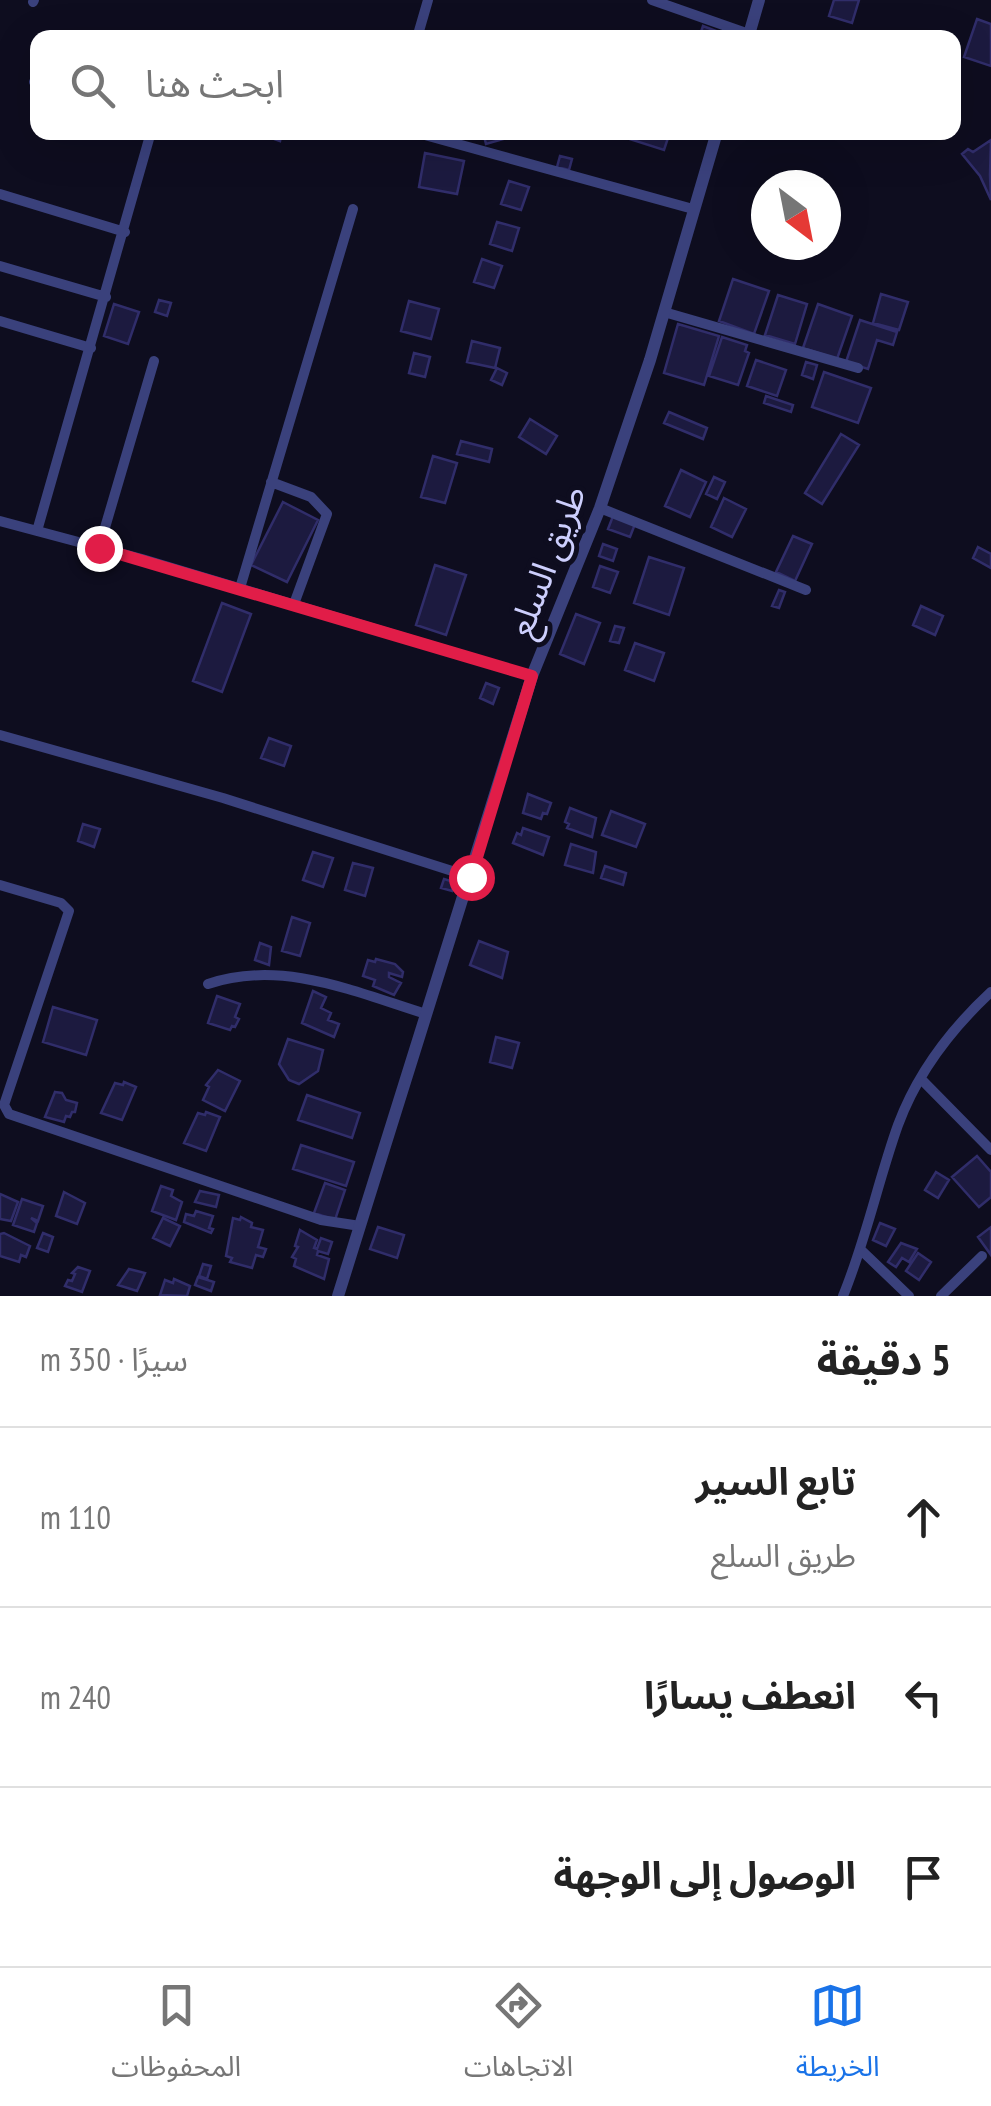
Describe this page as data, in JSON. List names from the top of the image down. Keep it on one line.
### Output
{"streets":{"street":["طريق السلع"]},"north":"bottom right","page":{"search":"ابحث هنا","heading":["5 دقيقة","سيرًا · 350 m"],"list":[["تابع السير","طريق السلع","110 m"],["انعطف يسارًا","240 m"],"الوصول إلى الوجهة"],"nav":["الخريطة","الاتجاهات","المحفوظات"]}}
